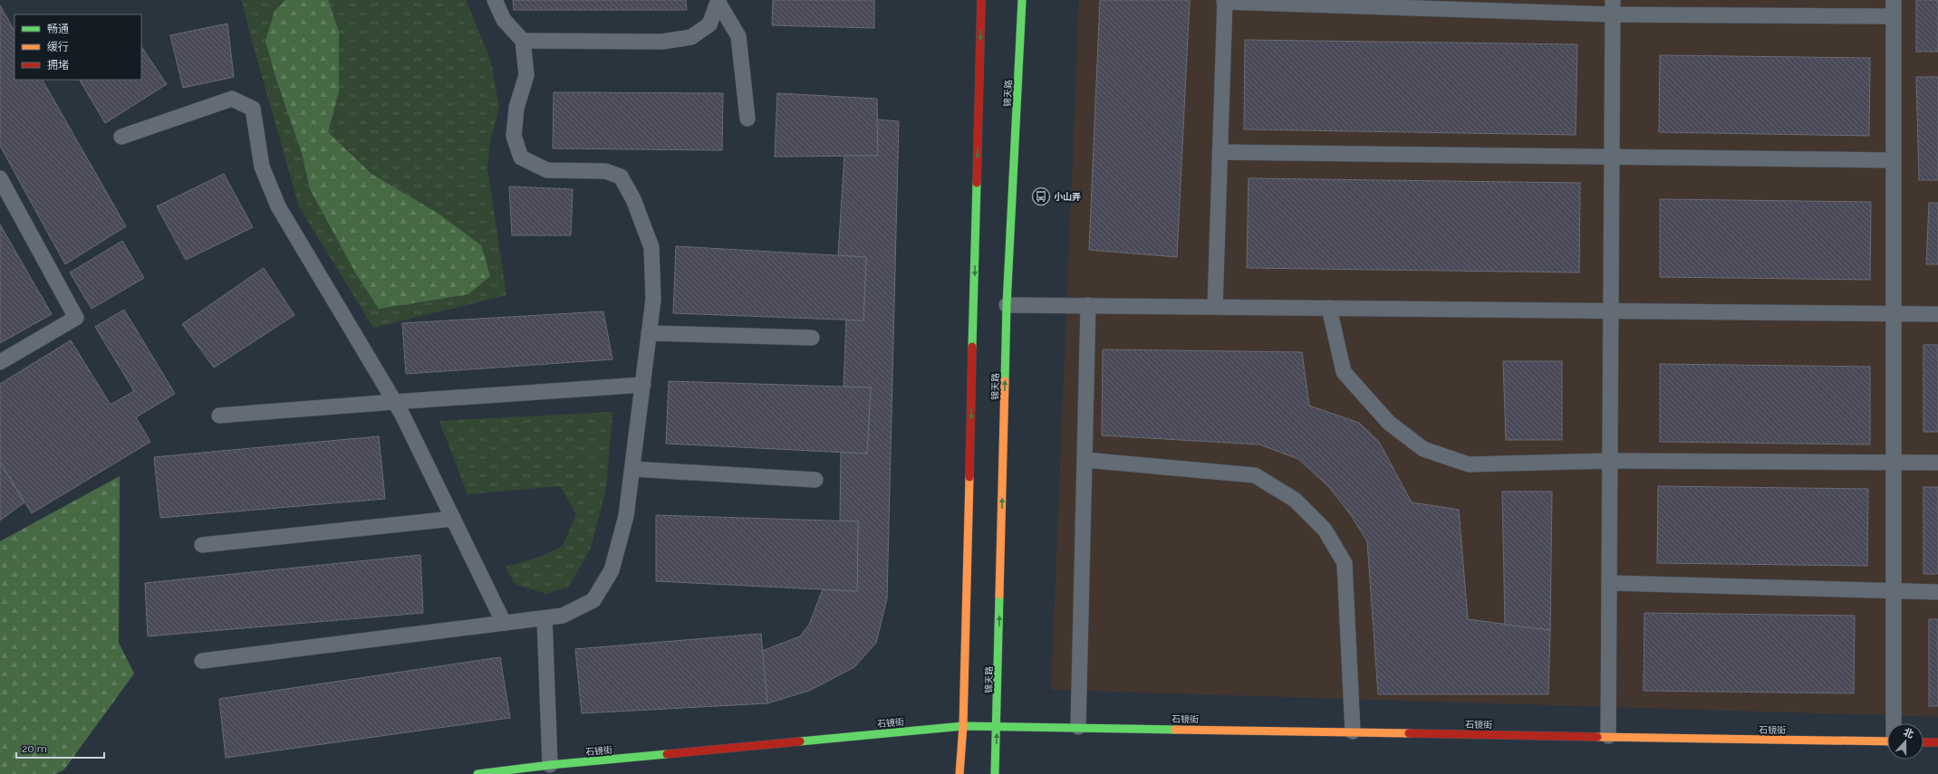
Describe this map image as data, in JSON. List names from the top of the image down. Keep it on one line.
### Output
{"streets":{"main road":["锦天路","石镜街"]},"crossings":[["锦天路","石镜街"]],"places":{"bus stop":["小山弄"]},"legend":["畅通","缓行","拥堵"],"scale_bar":"20 m","north":"top"}
